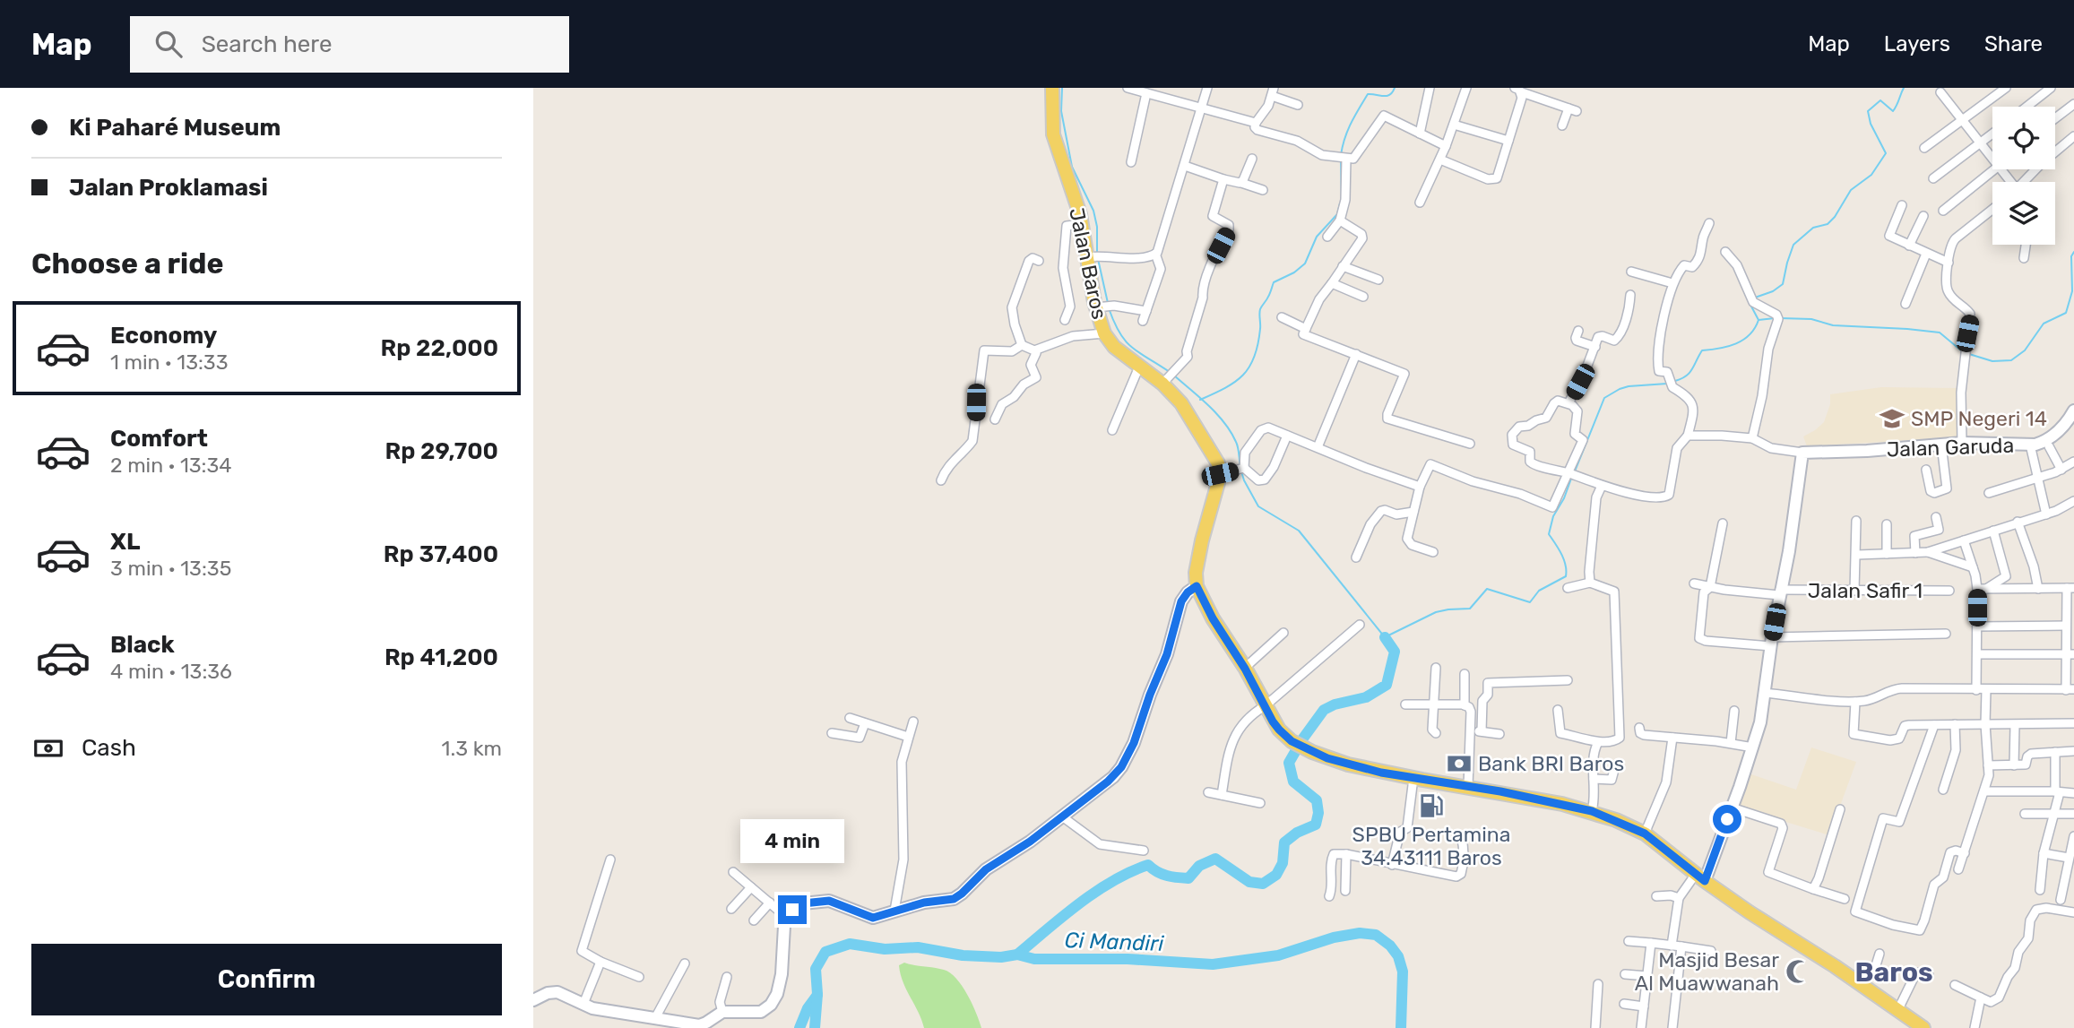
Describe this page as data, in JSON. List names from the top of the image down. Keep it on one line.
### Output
{"streets":{"main road":["Jalan Baros"],"street":["Jalan Garuda","Jalan Safir 1"]},"districts":["Baros"],"water":["Ci Mandiri"],"places":{"school or university":["SMP Negeri 14"],"bank":["Bank BRI Baros"],"fuel station":["SPBU Pertamina 34.43111 Baros"],"mosque":["Masjid Besar Al Muawwanah"]},"page":{"header":"Map","search":"Search here","nav":["Map","Layers","Share"],"banner":["Ki Paharé Museum","Jalan Proklamasi"],"heading":"Choose a ride","list":[{"name":"Economy","note":"1 min · 13:33","value":"Rp 22,000"},{"name":"Comfort","note":"2 min · 13:34","value":"Rp 29,700"},{"name":"XL","note":"3 min · 13:35","value":"Rp 37,400"},{"name":"Black","note":"4 min · 13:36","value":"Rp 41,200"}],"pay":["Cash","1.3 km"],"bubble":"4 min","buttons":"Confirm"}}
